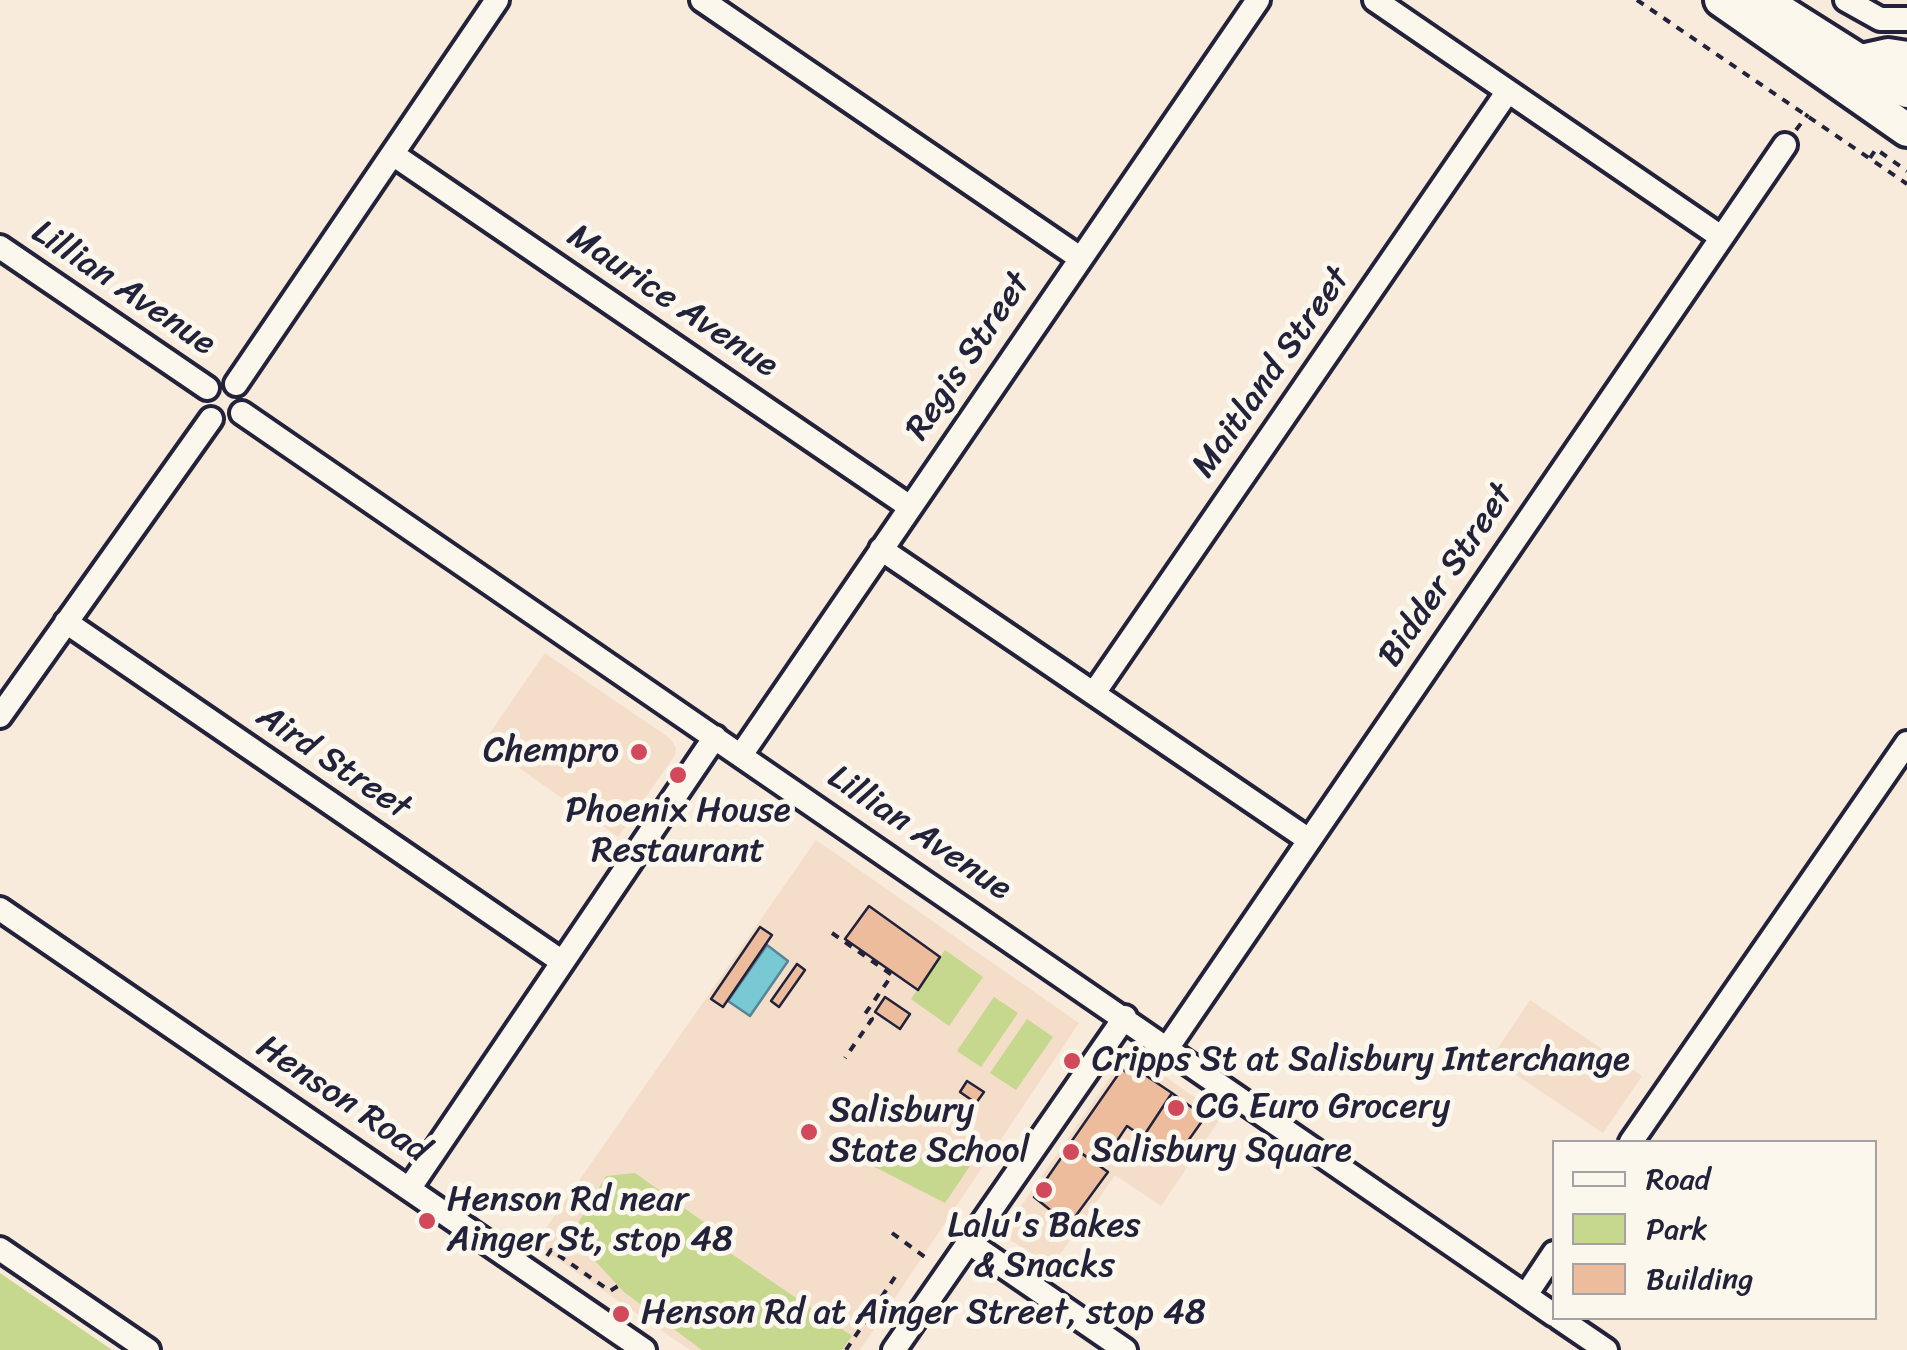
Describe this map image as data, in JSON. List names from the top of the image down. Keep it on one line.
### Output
{"streets":{"street":["Lillian Avenue","Maurice Avenue","Regis Street","Maitland Street","Bidder Street","Aird Street","Henson Road"]},"crossings":[["Lillian Avenue","Regis Street"],["Lillian Avenue","Bidder Street"],["Maurice Avenue","Regis Street"]],"places":["Chempro","Phoenix House Restaurant","Cripps St at Salisbury Interchange","CG Euro Grocery","Salisbury State School","Salisbury Square","Lalu's Bakes & Snacks","Henson Rd near Ainger St, stop 48","Henson Rd at Ainger Street, stop 48"],"legend":["Road","Park","Building"]}
